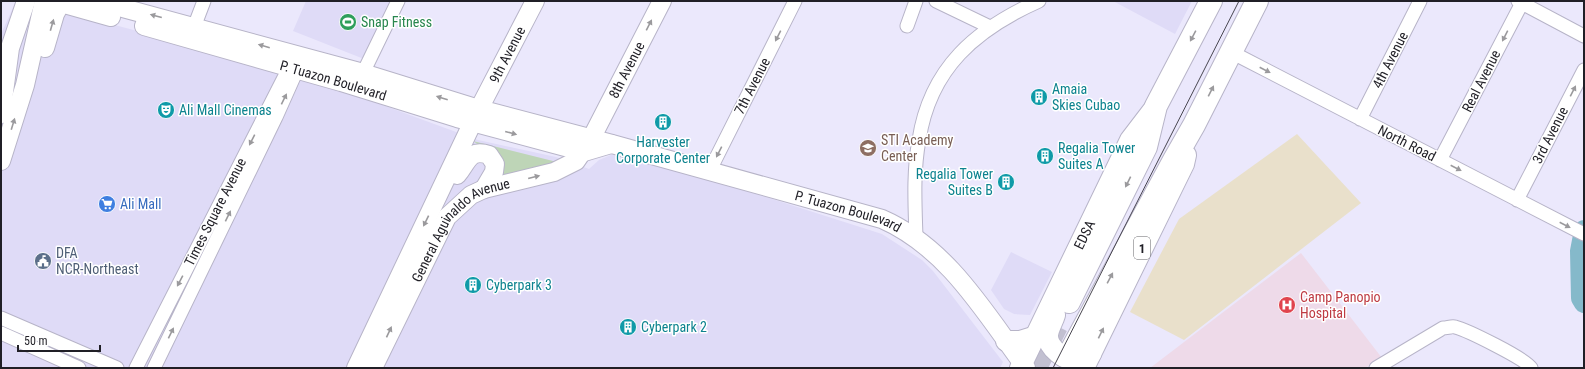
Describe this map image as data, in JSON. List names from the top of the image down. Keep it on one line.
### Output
{"streets":{"highway":["EDSA","1"],"main road":["9th Avenue","8th Avenue","P. Tuazon Boulevard","General Aguinaldo Avenue"],"street":["4th Avenue","Real Avenue","7th Avenue","3rd Avenue","North Road","Times Square Avenue"]},"crossings":[["9th Avenue","P. Tuazon Boulevard"],["9th Avenue","General Aguinaldo Avenue"],["4th Avenue","North Road"],["8th Avenue","P. Tuazon Boulevard"],["8th Avenue","General Aguinaldo Avenue"],["P. Tuazon Boulevard","7th Avenue"],["P. Tuazon Boulevard","Times Square Avenue"],["P. Tuazon Boulevard","General Aguinaldo Avenue"],["P. Tuazon Boulevard","EDSA"],["Real Avenue","North Road"],["3rd Avenue","North Road"],["North Road","1"]],"one_way":["8th Avenue","Real Avenue","7th Avenue","3rd Avenue","North Road"],"places":{"sports":["Snap Fitness"],"building":["Amaia Skies Cubao","Harvester Corporate Center","Regalia Tower Suites A","Regalia Tower Suites B","Cyberpark 3","Cyberpark 2"],"theatre":["Ali Mall Cinemas"],"school or university":["STI Academy Center"],"supermarket":["Ali Mall"],"public building":["DFA NCR-Northeast"],"hospital":["Camp Panopio Hospital"]},"scale_bar":"50 m"}
